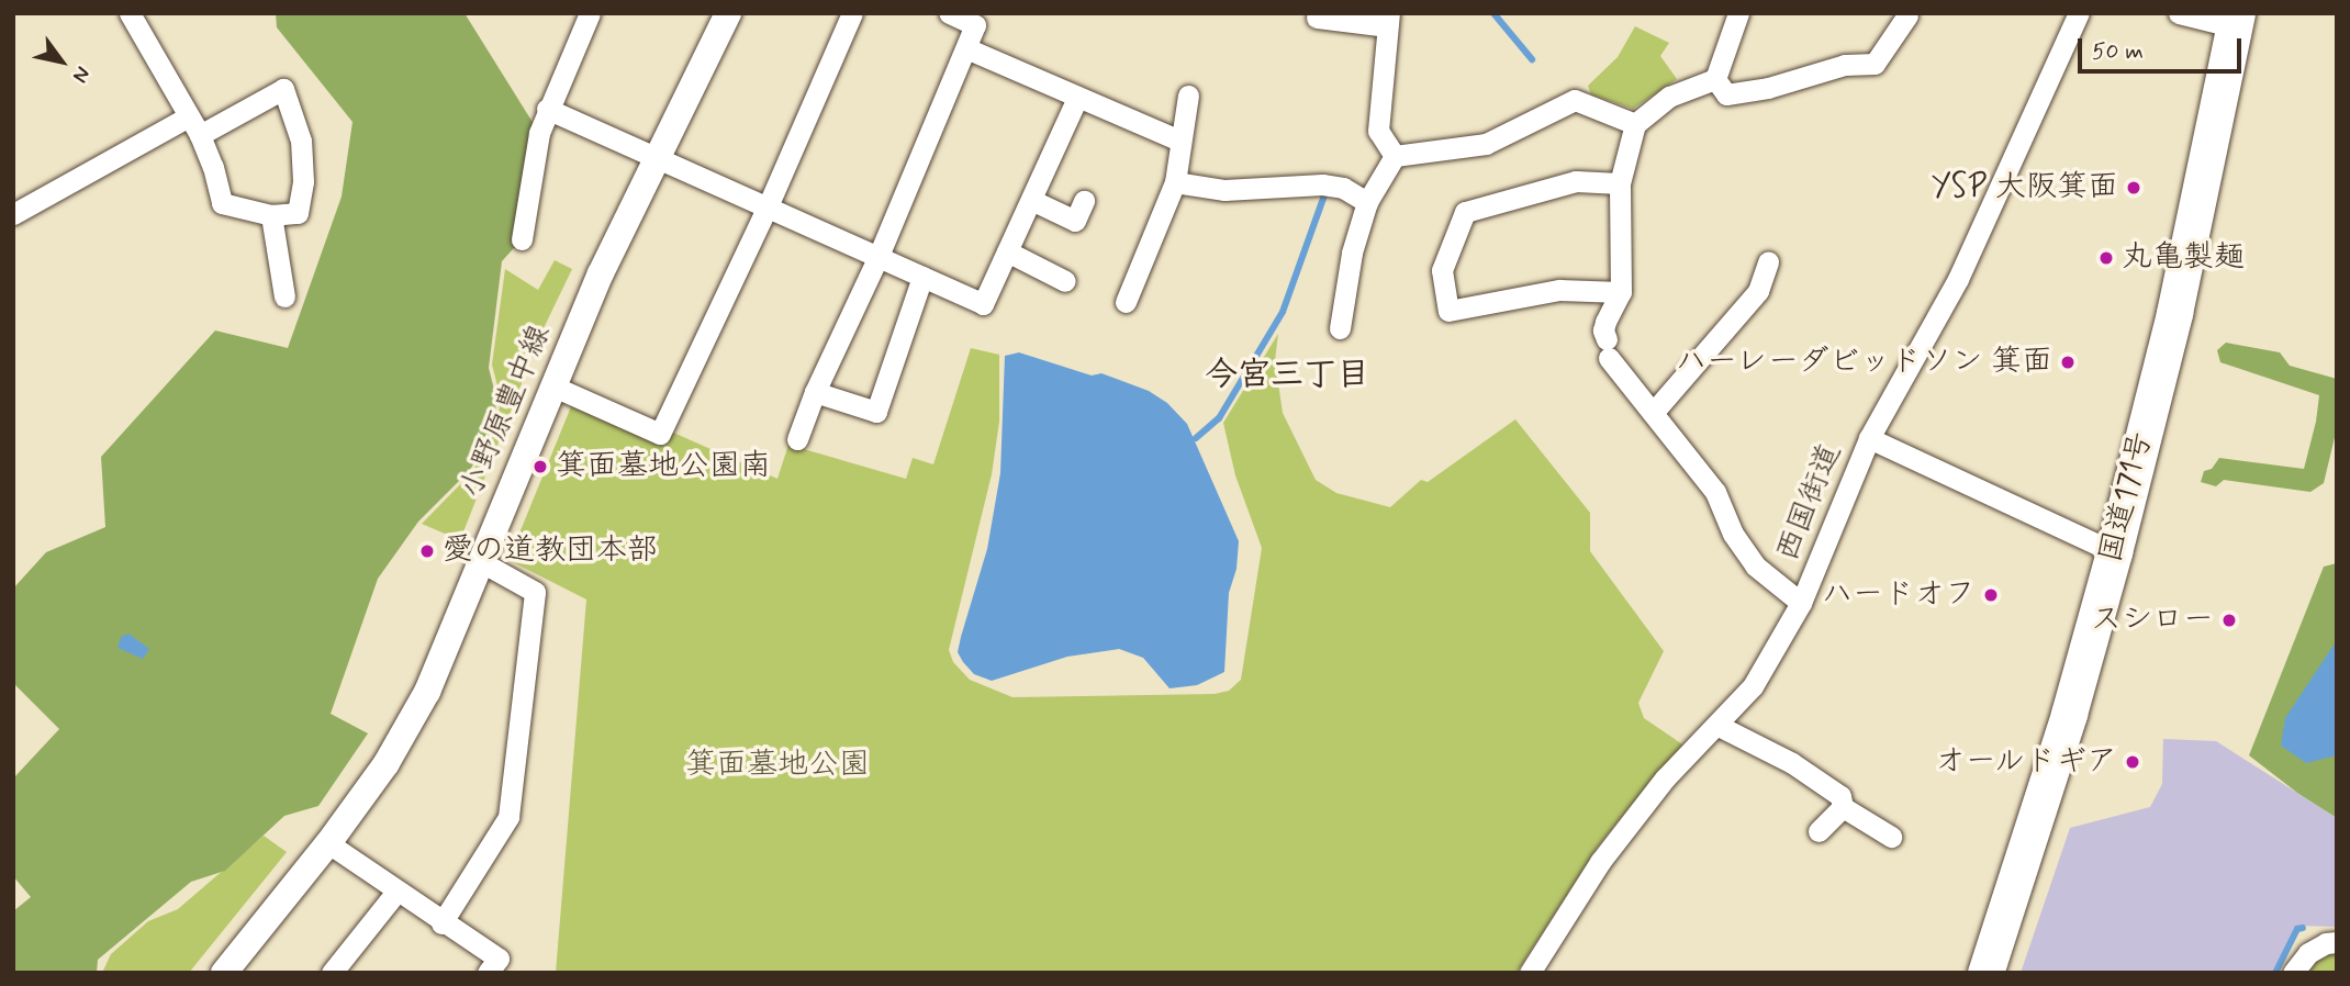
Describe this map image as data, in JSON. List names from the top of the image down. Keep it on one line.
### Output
{"streets":{"highway":["国道171号"],"street":["小野原豊中線","西国街道"]},"districts":["今宮三丁目"],"parks":["箕面墓地公園"],"places":["YSP 大阪箕面","丸亀製麺","ハーレーダビッドソン 箕面","箕面墓地公園南","愛の道教団本部","ハードオフ","スシロー","オールドギア"],"scale_bar":"50 m","north":"bottom right"}
